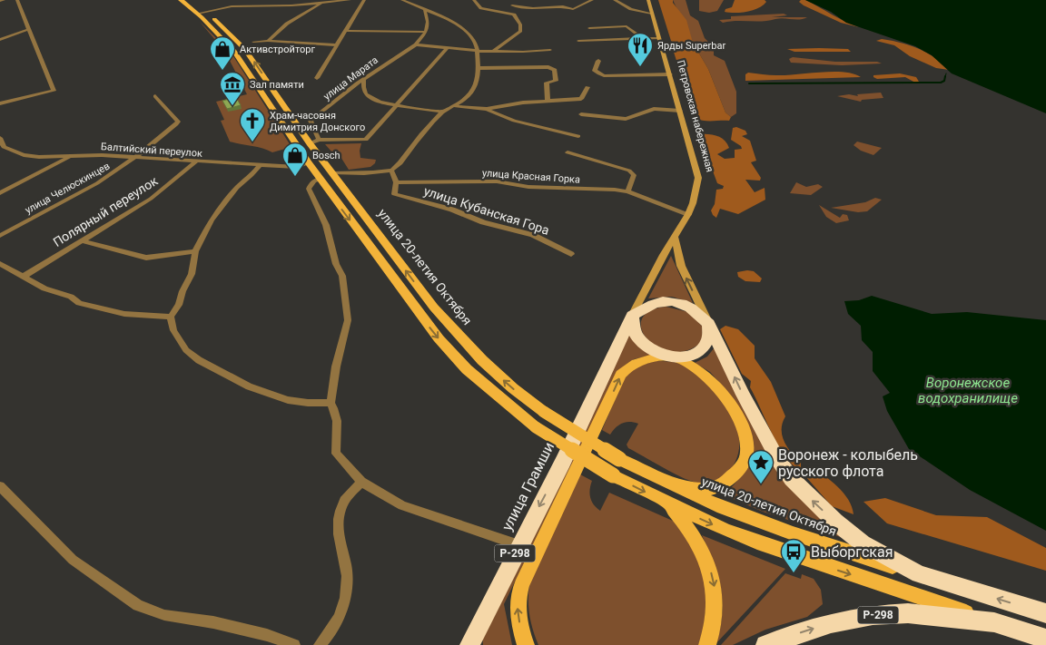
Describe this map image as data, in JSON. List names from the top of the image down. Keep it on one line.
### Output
{"streets":{"highway":["Петровская набережная","улица Грамши","Р-298"],"main road":["улица 20-летия Октября"],"street":["улица Марата","Балтийский переулок","улица Красная Горка","улица Челюскинцев","улица Кубанская Гора","Полярный переулок"]},"crossings":[["улица Марата","улица 20-летия Октября"],["Петровская набережная","улица Красная Горка"],["Петровская набережная","улица Грамши"],["Балтийский переулок","улица Челюскинцев"],["Балтийский переулок","Полярный переулок"],["Балтийский переулок","улица 20-летия Октября"],["улица 20-летия Октября","Р-298"]],"one_way":["улица Грамши"],"water":["Воронежское водохранилище"],"places":{"restaurant":["Ярды Superbar"],"shop":["Активстройторг","Bosch"],"museum":["Зал памяти"],"church":["Храм-часовня Димитрия Донского"],"place":["Воронеж - колыбель русского флота"],"bus stop":["Выборгская"]}}
